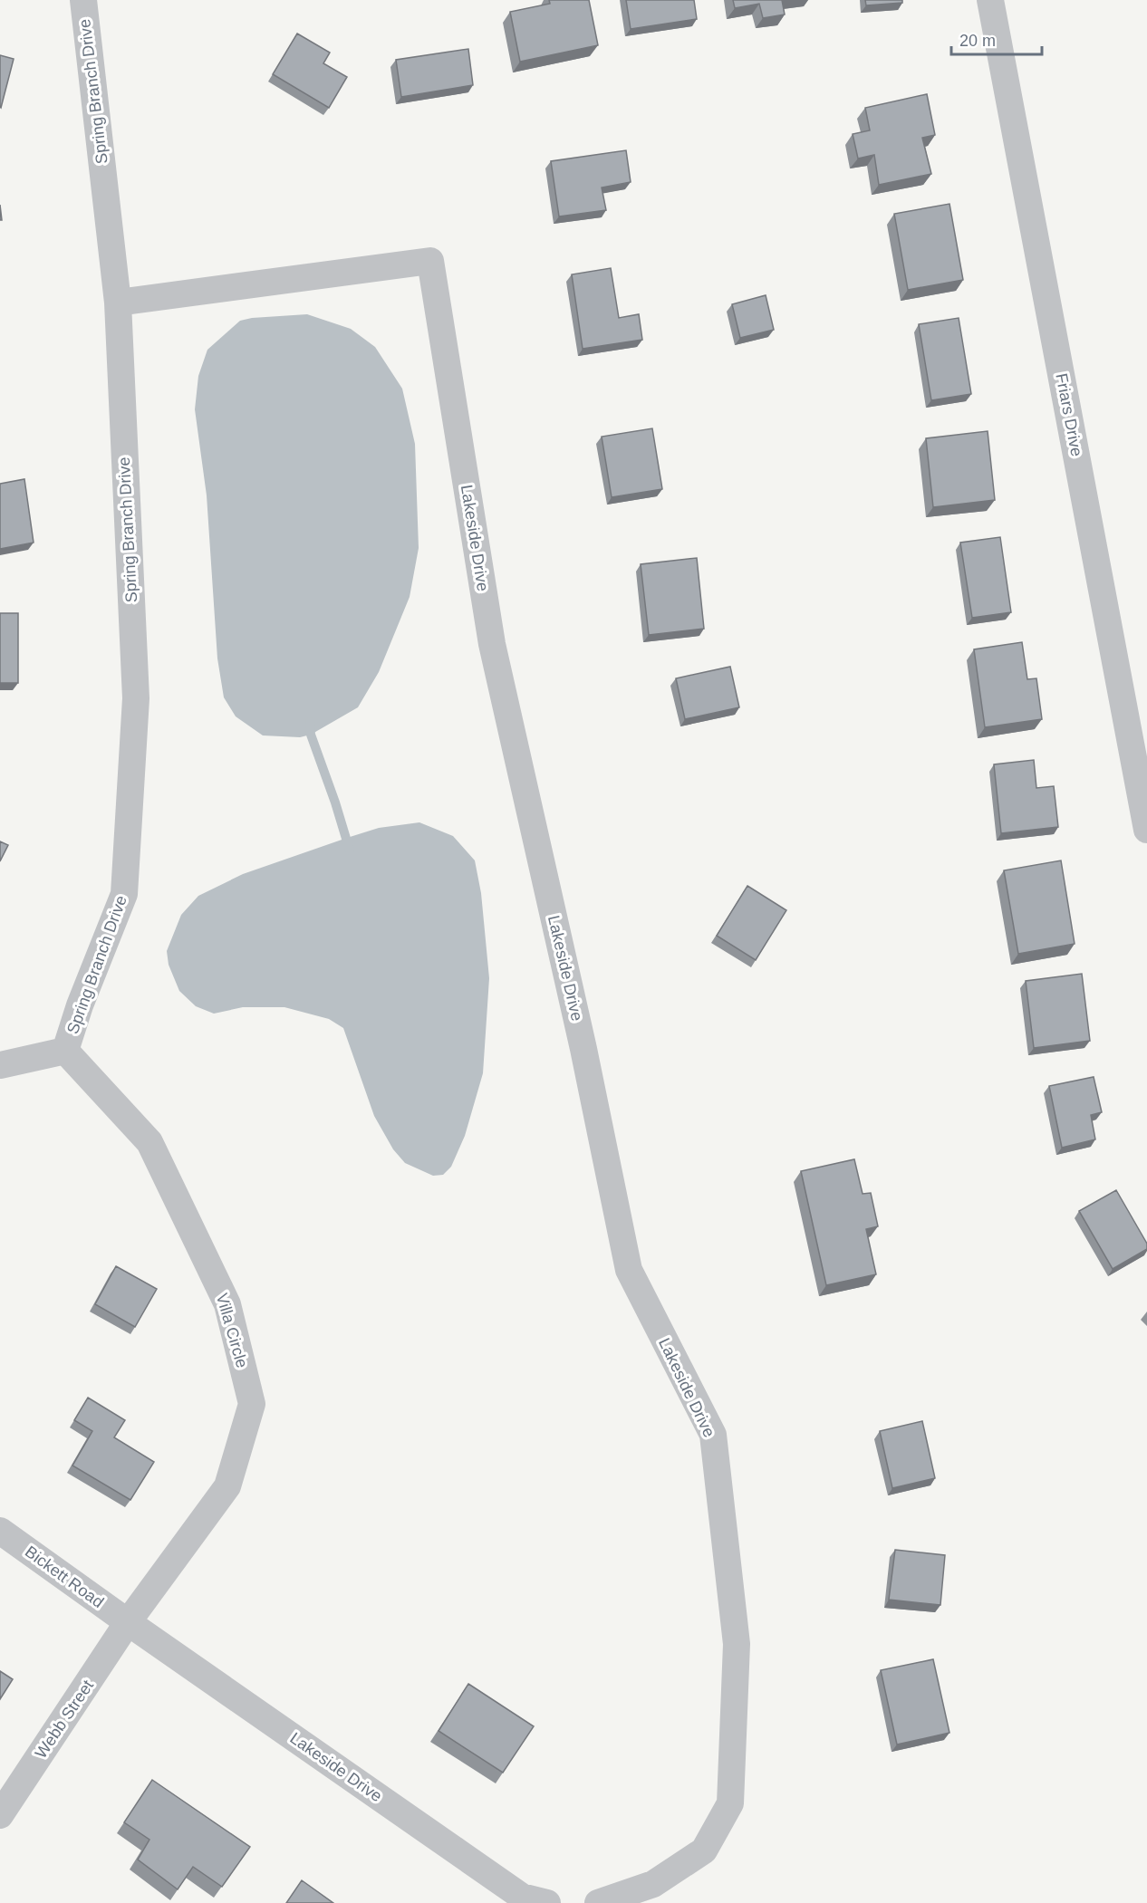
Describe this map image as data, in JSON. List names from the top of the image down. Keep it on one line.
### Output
{"streets":{"street":["Spring Branch Drive","Friars Drive","Lakeside Drive","Villa Circle","Bickett Road","Webb Street"]},"crossings":[["Spring Branch Drive","Lakeside Drive"],["Spring Branch Drive","Villa Circle"],["Lakeside Drive","Villa Circle"],["Lakeside Drive","Bickett Road"],["Lakeside Drive","Webb Street"],["Villa Circle","Bickett Road"],["Villa Circle","Webb Street"],["Bickett Road","Webb Street"]],"scale_bar":"20 m"}
